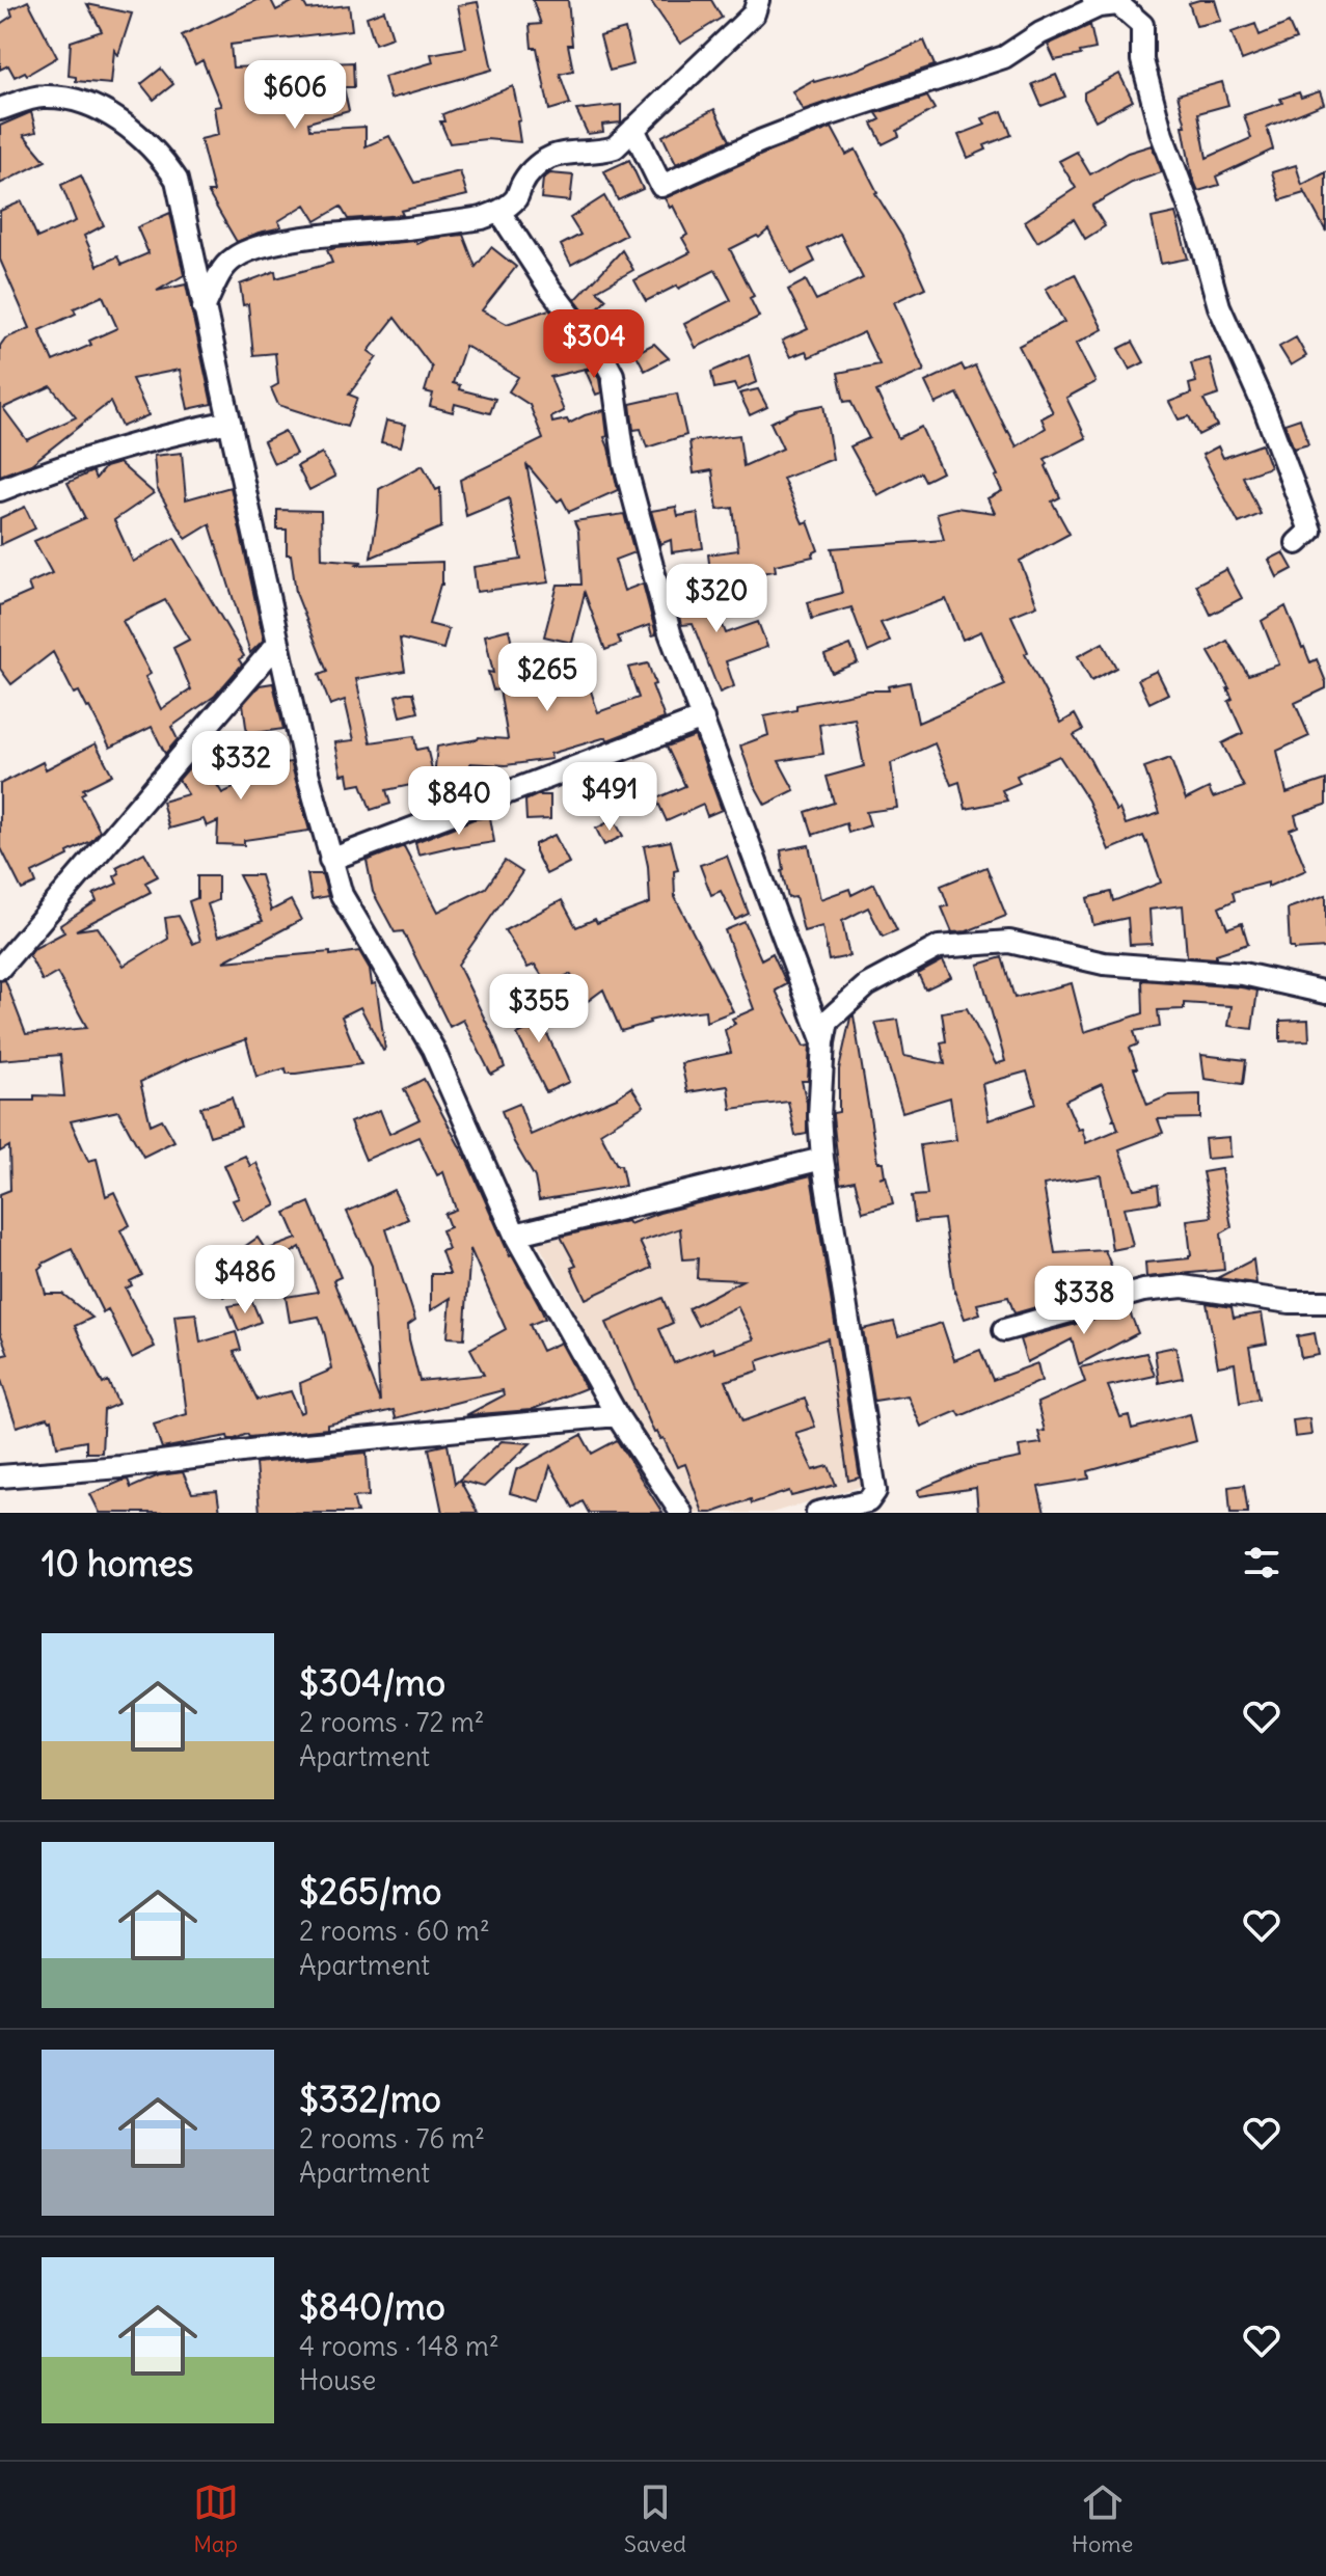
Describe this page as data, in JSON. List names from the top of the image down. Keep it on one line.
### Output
{"page":{"price":["$606","$304","$320","$265","$332","$491","$840","$355","$486","$338"],"heading":"10 homes","list":[{"name":"$304/mo","note":"2 rooms · 72 m² · Apartment"},{"name":"$265/mo","note":"2 rooms · 60 m² · Apartment"},{"name":"$332/mo","note":"2 rooms · 76 m² · Apartment"},{"name":"$840/mo","note":"4 rooms · 148 m² · House"}],"tabs":["Map","Saved","Home"]}}
